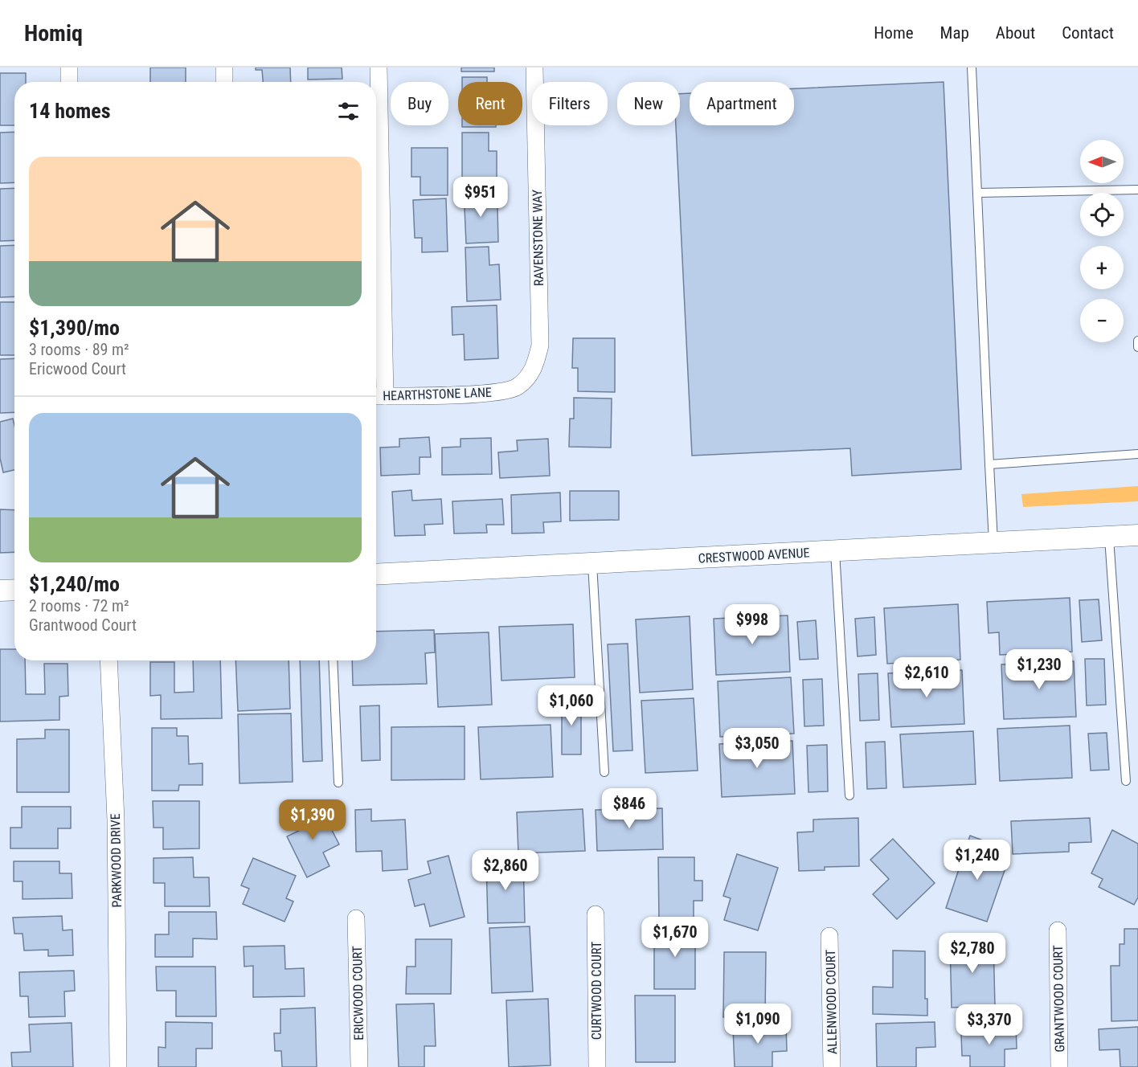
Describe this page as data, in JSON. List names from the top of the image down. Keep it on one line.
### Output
{"streets":{"street":["RAVENSTONE WAY","HEARTHSTONE LANE","CRESTWOOD AVENUE","PARKWOOD DRIVE","CURTWOOD COURT","ERICWOOD COURT","GRANTWOOD COURT","ALLENWOOD COURT"]},"crossings":[["RAVENSTONE WAY","HEARTHSTONE LANE"]],"north":"left","page":{"header":"Homiq","nav":["Home","Map","About","Contact"],"chip":["Buy","Rent","Filters","New","Apartment"],"heading":"14 homes","map_buttons":["+","−"],"list":[{"name":"$1,390/mo","note":"3 rooms · 89 m² · Ericwood Court"},{"name":"$1,240/mo","note":"2 rooms · 72 m² · Grantwood Court"}],"price":["$951","$998","$1,230","$2,610","$1,060","$3,050","$846","$1,390","$1,240","$2,860","$1,670","$2,780","$1,090","$3,370"]}}
